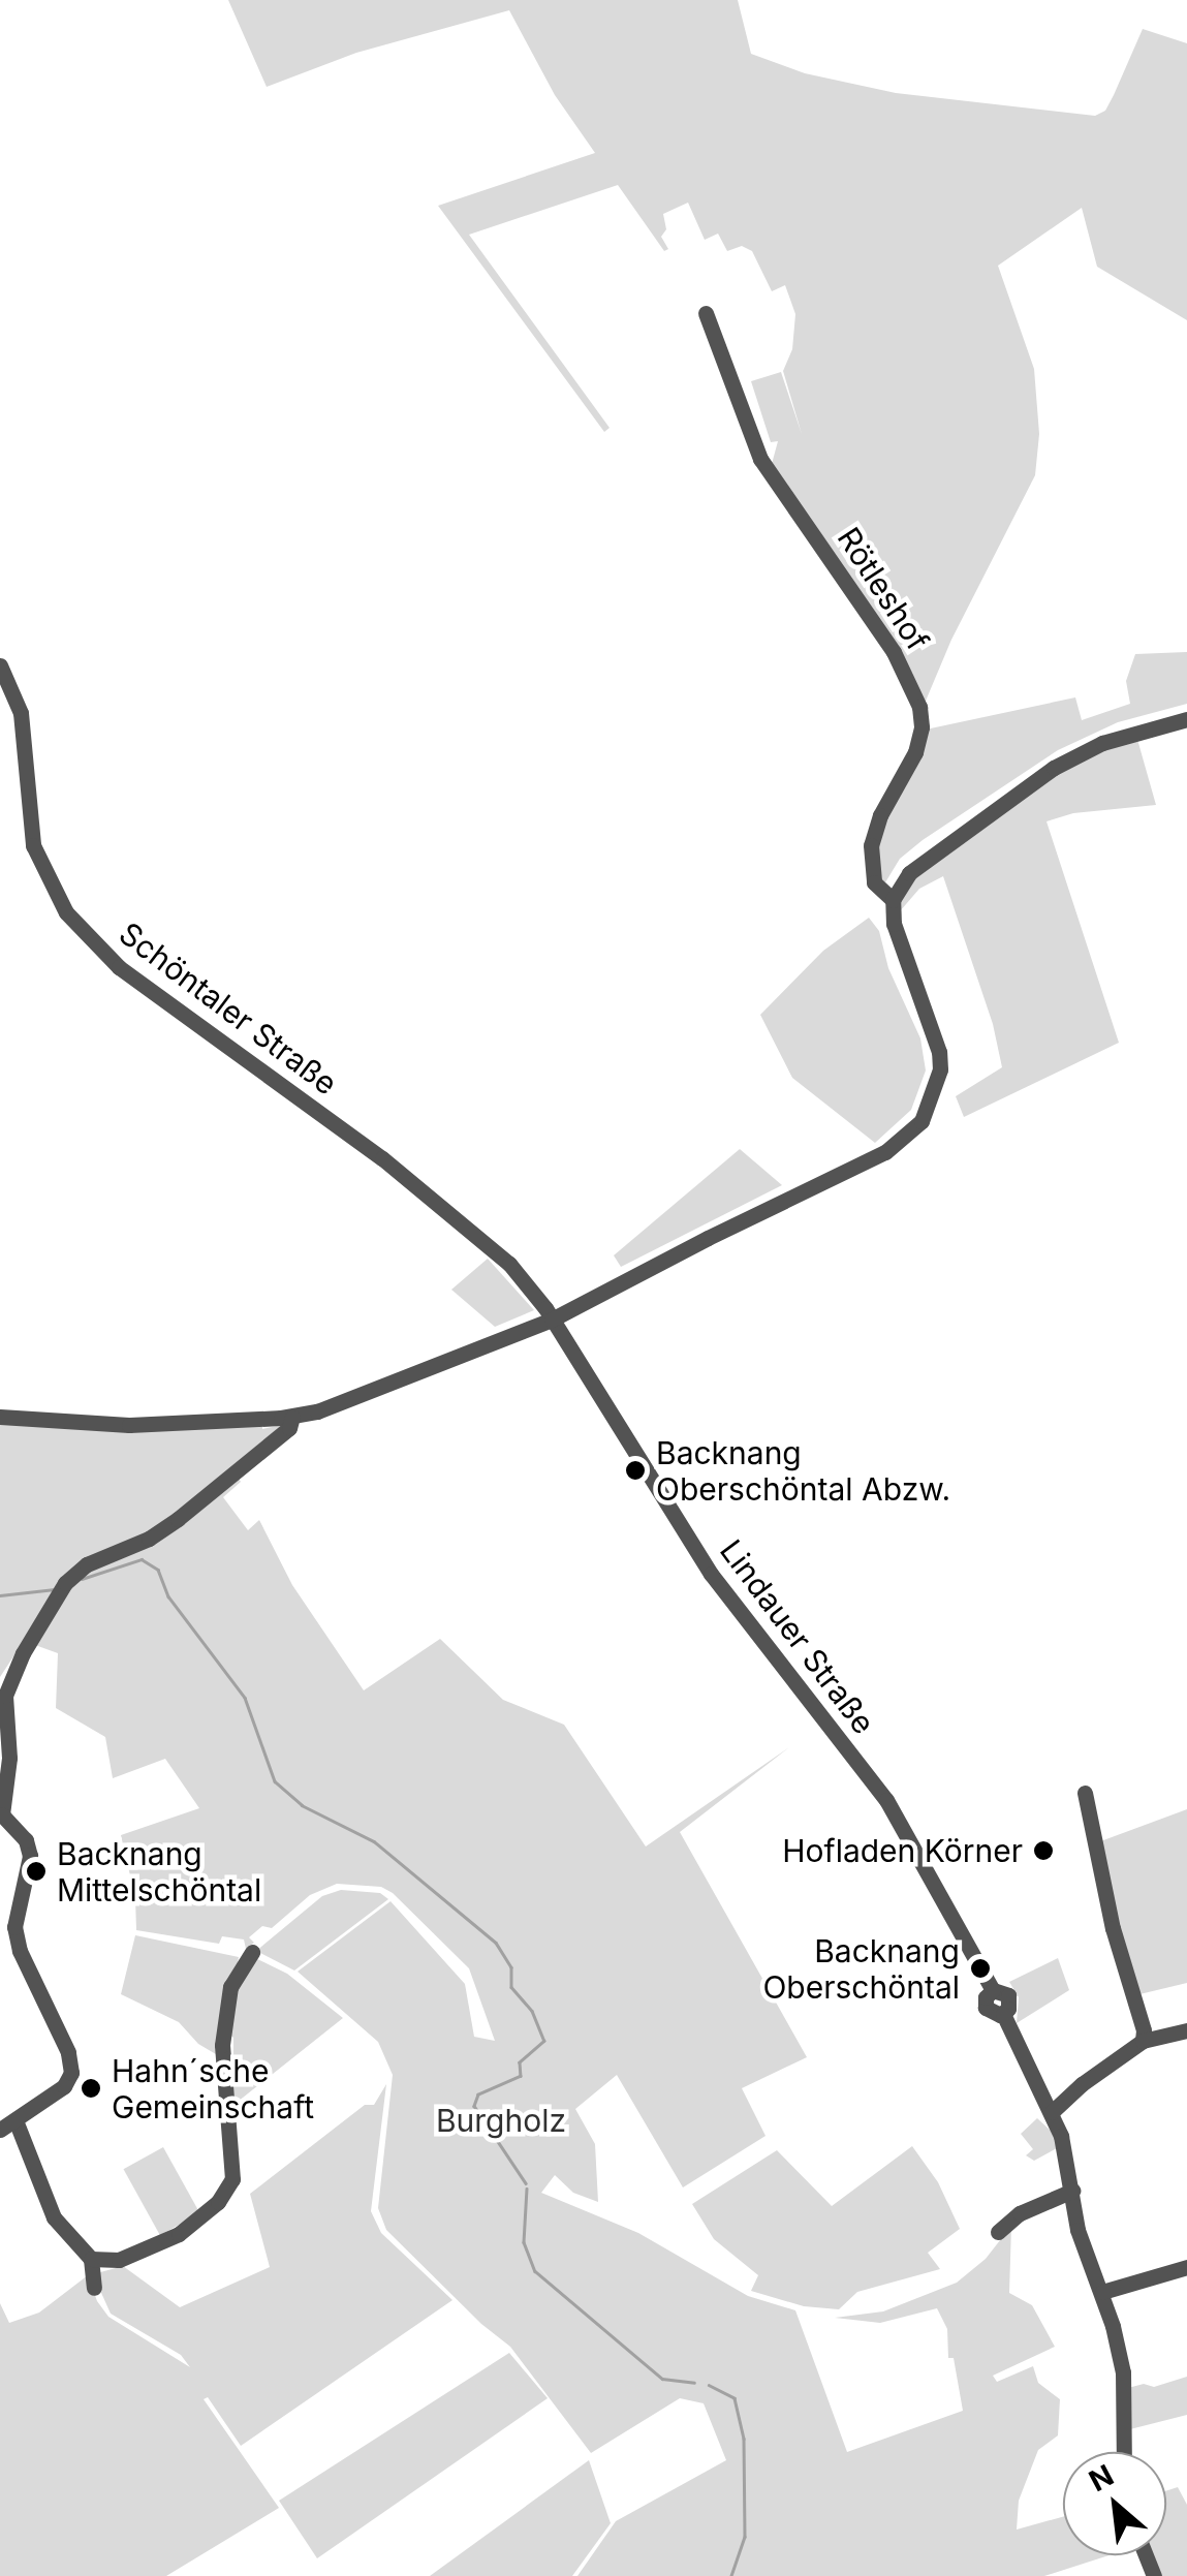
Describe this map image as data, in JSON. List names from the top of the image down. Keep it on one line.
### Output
{"streets":{"street":["Rötleshof","Schöntaler Straße","Lindauer Straße"]},"crossings":[["Rötleshof","Schöntaler Straße"],["Rötleshof","Lindauer Straße"],["Schöntaler Straße","Lindauer Straße"]],"parks":["Burgholz"],"places":["Backnang Oberschöntal Abzw.","Hofladen Körner","Backnang Mittelschöntal","Backnang Oberschöntal","Hahn´sche Gemeinschaft"],"north":"top left"}
